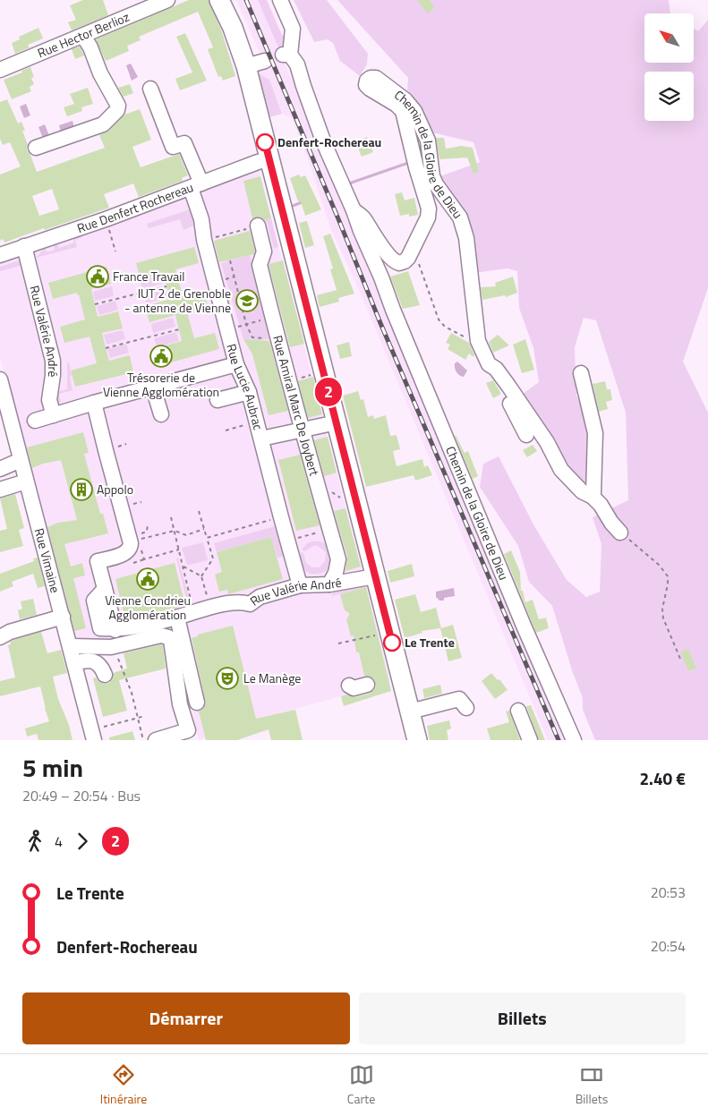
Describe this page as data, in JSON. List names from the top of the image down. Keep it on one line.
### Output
{"streets":{"street":["Rue Hector Berlioz","Chemin de la Gloire de Dieu","Rue Denfert Rochereau","Rue Valérie André","Rue Lucie Aubrac","Rue Amiral Marc De Joybert","Rue Vimaine"]},"crossings":[["Rue Denfert Rochereau","Rue Valérie André"],["Rue Denfert Rochereau","Rue Lucie Aubrac"],["Rue Valérie André","Rue Lucie Aubrac"],["Rue Valérie André","Rue Amiral Marc De Joybert"]],"places":{"other":["Denfert-Rochereau","Le Trente"],"public building":["France Travail","Trésorerie de Vienne Agglomération","Vienne Condrieu Agglomération"],"school or university":["IUT 2 de Grenoble - antenne de Vienne"],"building":["Appolo"],"theatre":["Le Manège"]},"lines":["bus line 2"],"north":"top left","page":{"on_map":"2","heading":["5 min","20:49 – 20:54 · Bus","2.40 €"],"legs":["4","2"],"list":[{"name":"Le Trente","value":"20:53"},{"name":"Denfert-Rochereau","value":"20:54"}],"buttons":["Démarrer","Billets"],"tabs":["Itinéraire","Carte","Billets"]}}
